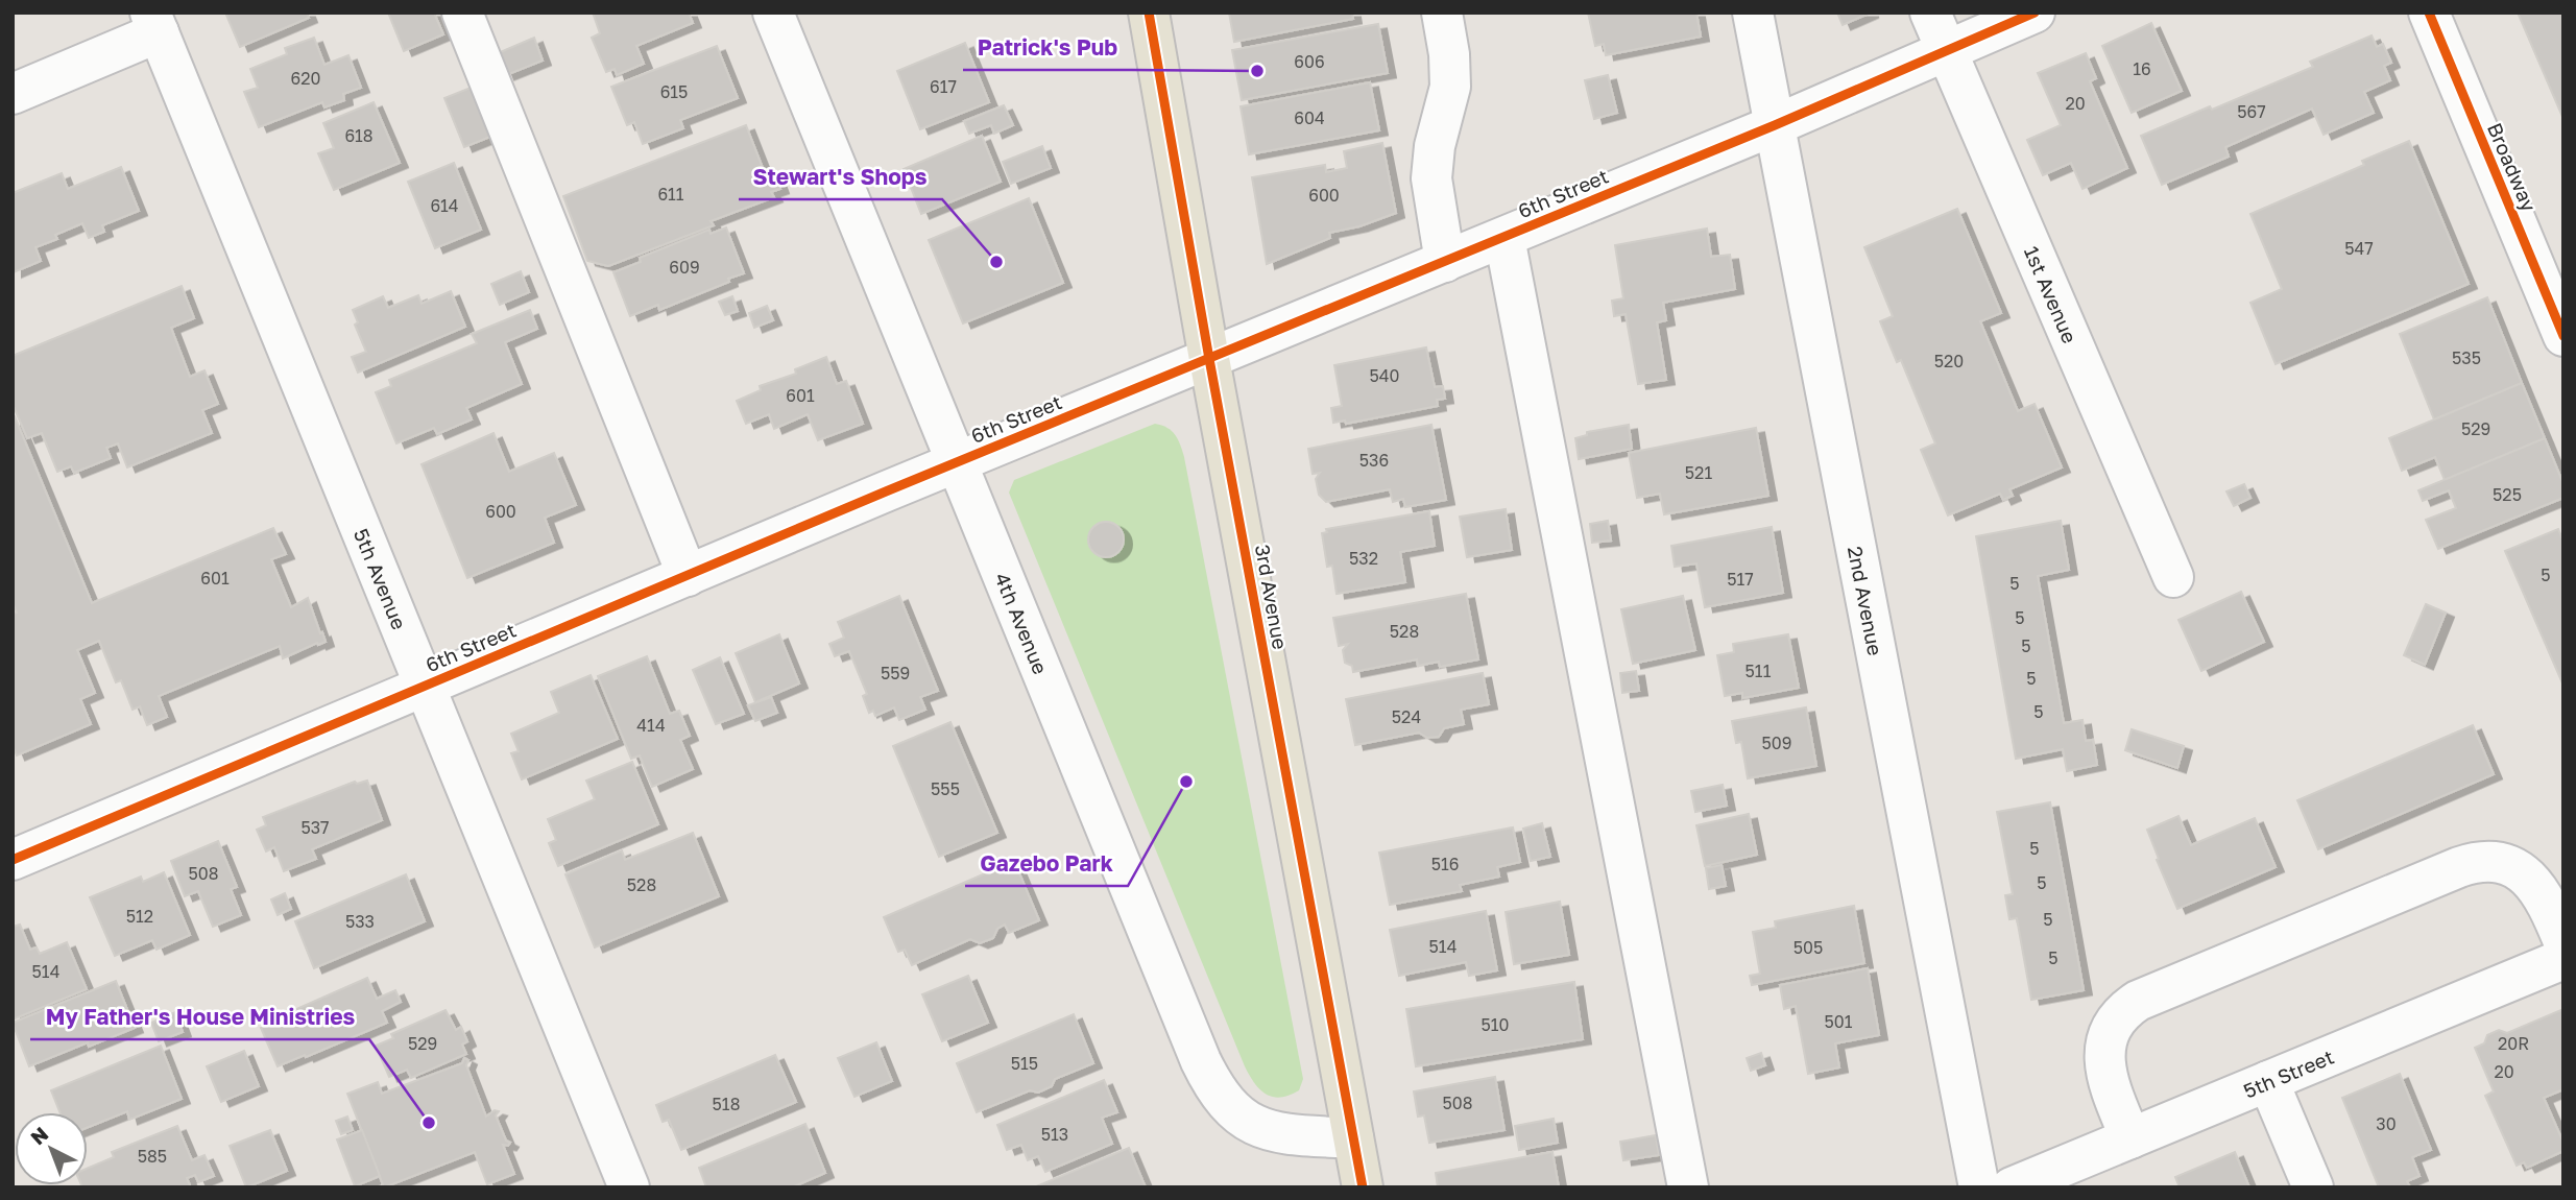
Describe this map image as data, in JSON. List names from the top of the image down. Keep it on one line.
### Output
{"streets":{"main road":["3rd Avenue"],"street":["Broadway","6th Street","1st Avenue","5th Avenue","2nd Avenue","4th Avenue","5th Street"]},"crossings":[["6th Street","1st Avenue"],["6th Street","5th Avenue"],["6th Street","3rd Avenue"],["6th Street","2nd Avenue"],["6th Street","4th Avenue"],["3rd Avenue","4th Avenue"]],"places":["Patrick's Pub","Stewart's Shops","Gazebo Park","My Father's House Ministries"],"house_numbers":["606","16","620","617","615","20","567","604","618","611","600","614","547","609","535","520","540","601","529","536","521","525","600","532","5","601","517","5","5","528","5","511","559","5","5","524","414","509","555","537","5","516","508","5","528","512","5","533","514","505","5","514","501","510","529","20R","515","20","508","518","30","513","585"],"north":"top left"}
